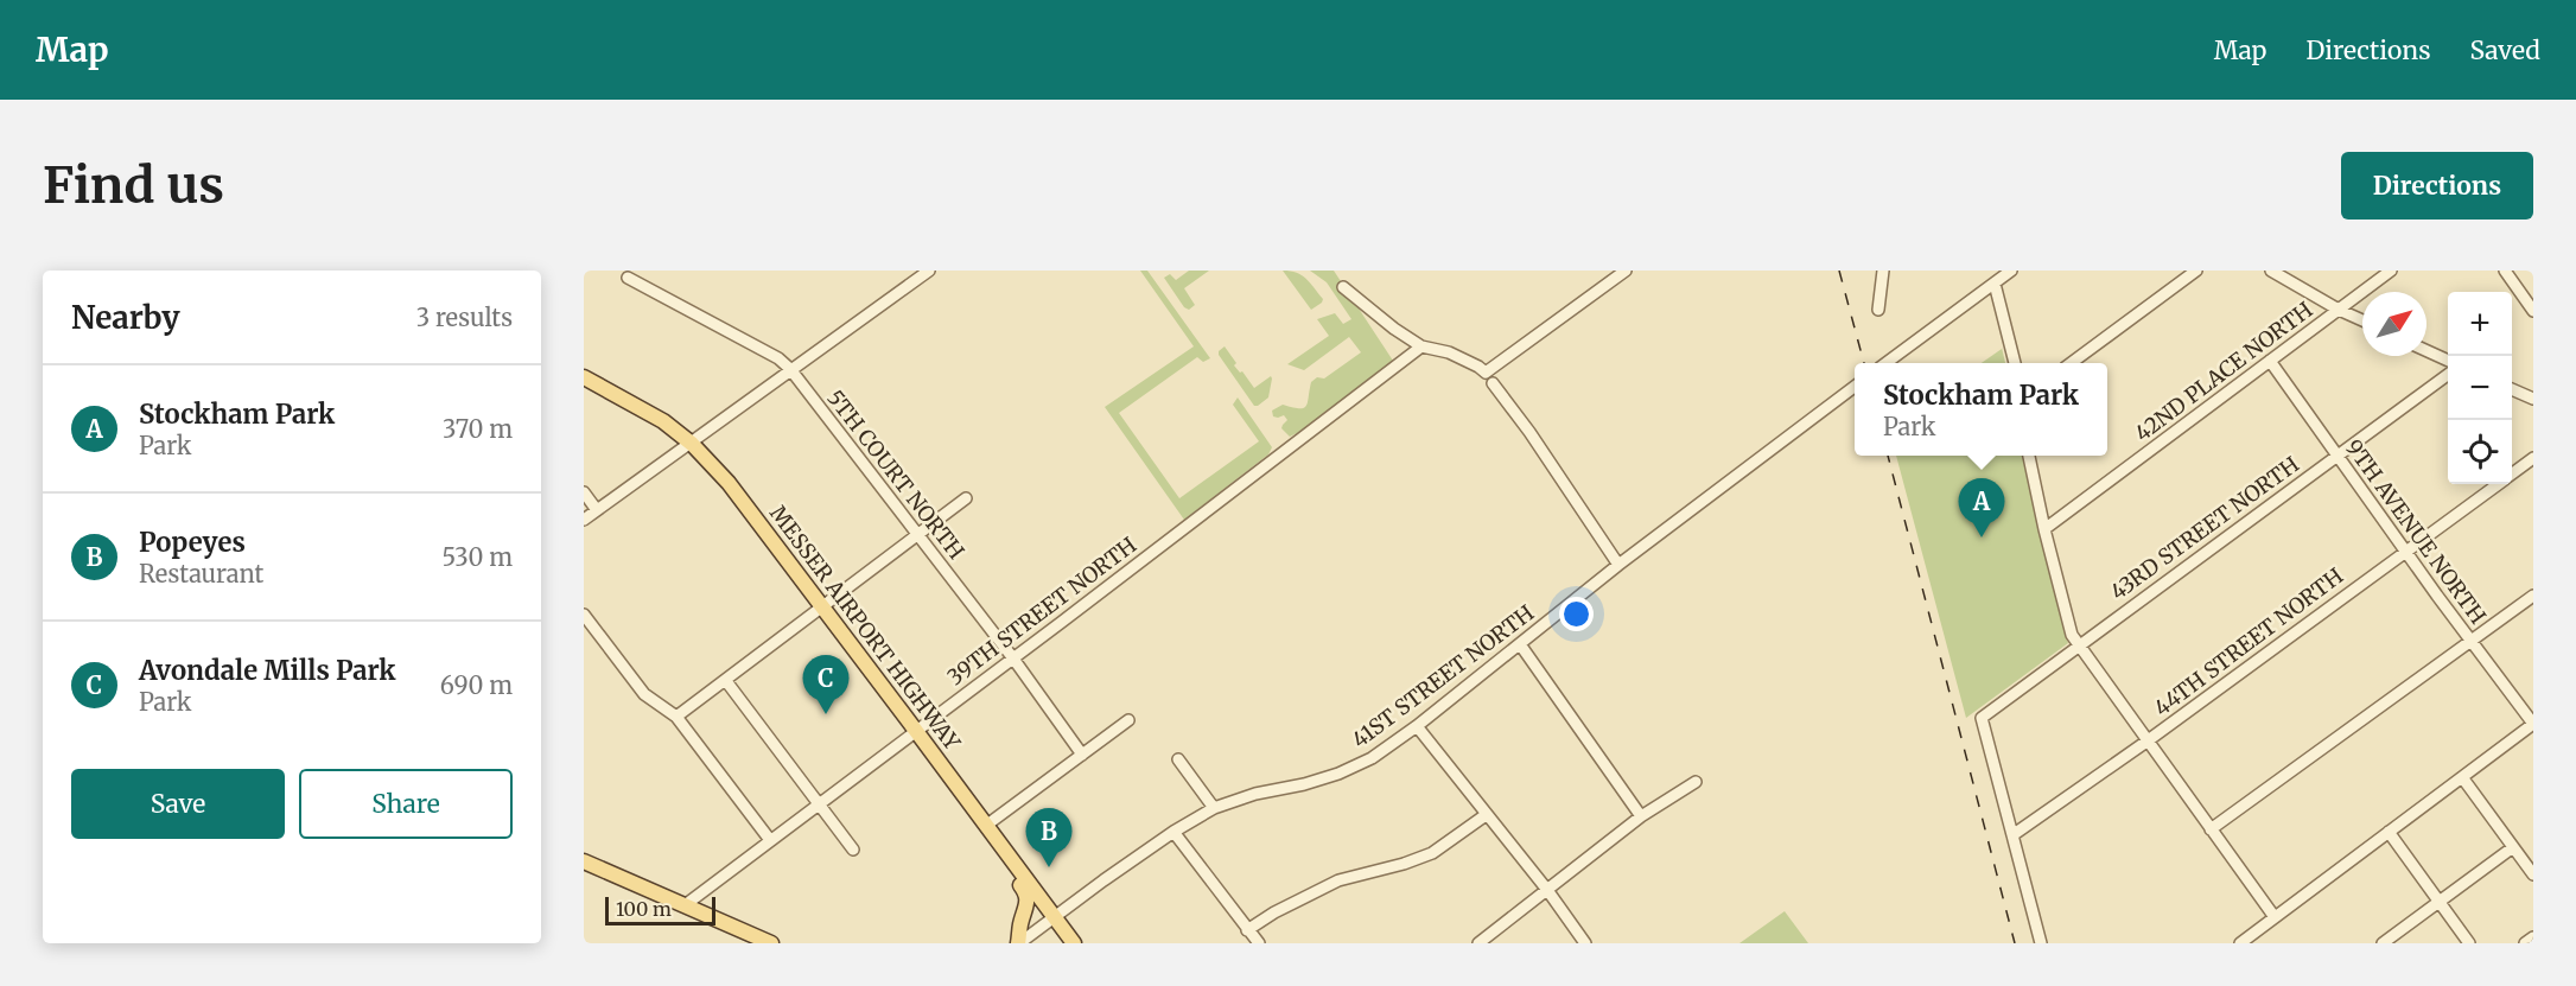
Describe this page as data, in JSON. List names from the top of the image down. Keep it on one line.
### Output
{"streets":{"main road":["MESSER AIRPORT HIGHWAY"],"street":["42ND PLACE NORTH","5TH COURT NORTH","43RD STREET NORTH","9TH AVENUE NORTH","39TH STREET NORTH","44TH STREET NORTH","41ST STREET NORTH"]},"crossings":[["42ND PLACE NORTH","9TH AVENUE NORTH"],["5TH COURT NORTH","39TH STREET NORTH"],["43RD STREET NORTH","9TH AVENUE NORTH"],["43RD STREET NORTH","44TH STREET NORTH"],["9TH AVENUE NORTH","44TH STREET NORTH"],["39TH STREET NORTH","MESSER AIRPORT HIGHWAY"],["MESSER AIRPORT HIGHWAY","41ST STREET NORTH"]],"scale_bar":"100 m","north":"top right","page":{"header":"Map","nav":["Map","Directions","Saved"],"buttons":["Directions",["Save","Share"]],"title":"Find us","heading":["Nearby","3 results"],"map_buttons":["+","−"],"list":[{"mark":"A","name":"Stockham Park","note":"Park","value":"370 m"},{"mark":"B","name":"Popeyes","note":"Restaurant","value":"530 m"},{"mark":"C","name":"Avondale Mills Park","note":"Park","value":"690 m"}],"popup":["Stockham Park","Park"],"pins":["A","C","B"],"scale":"100 m"}}
